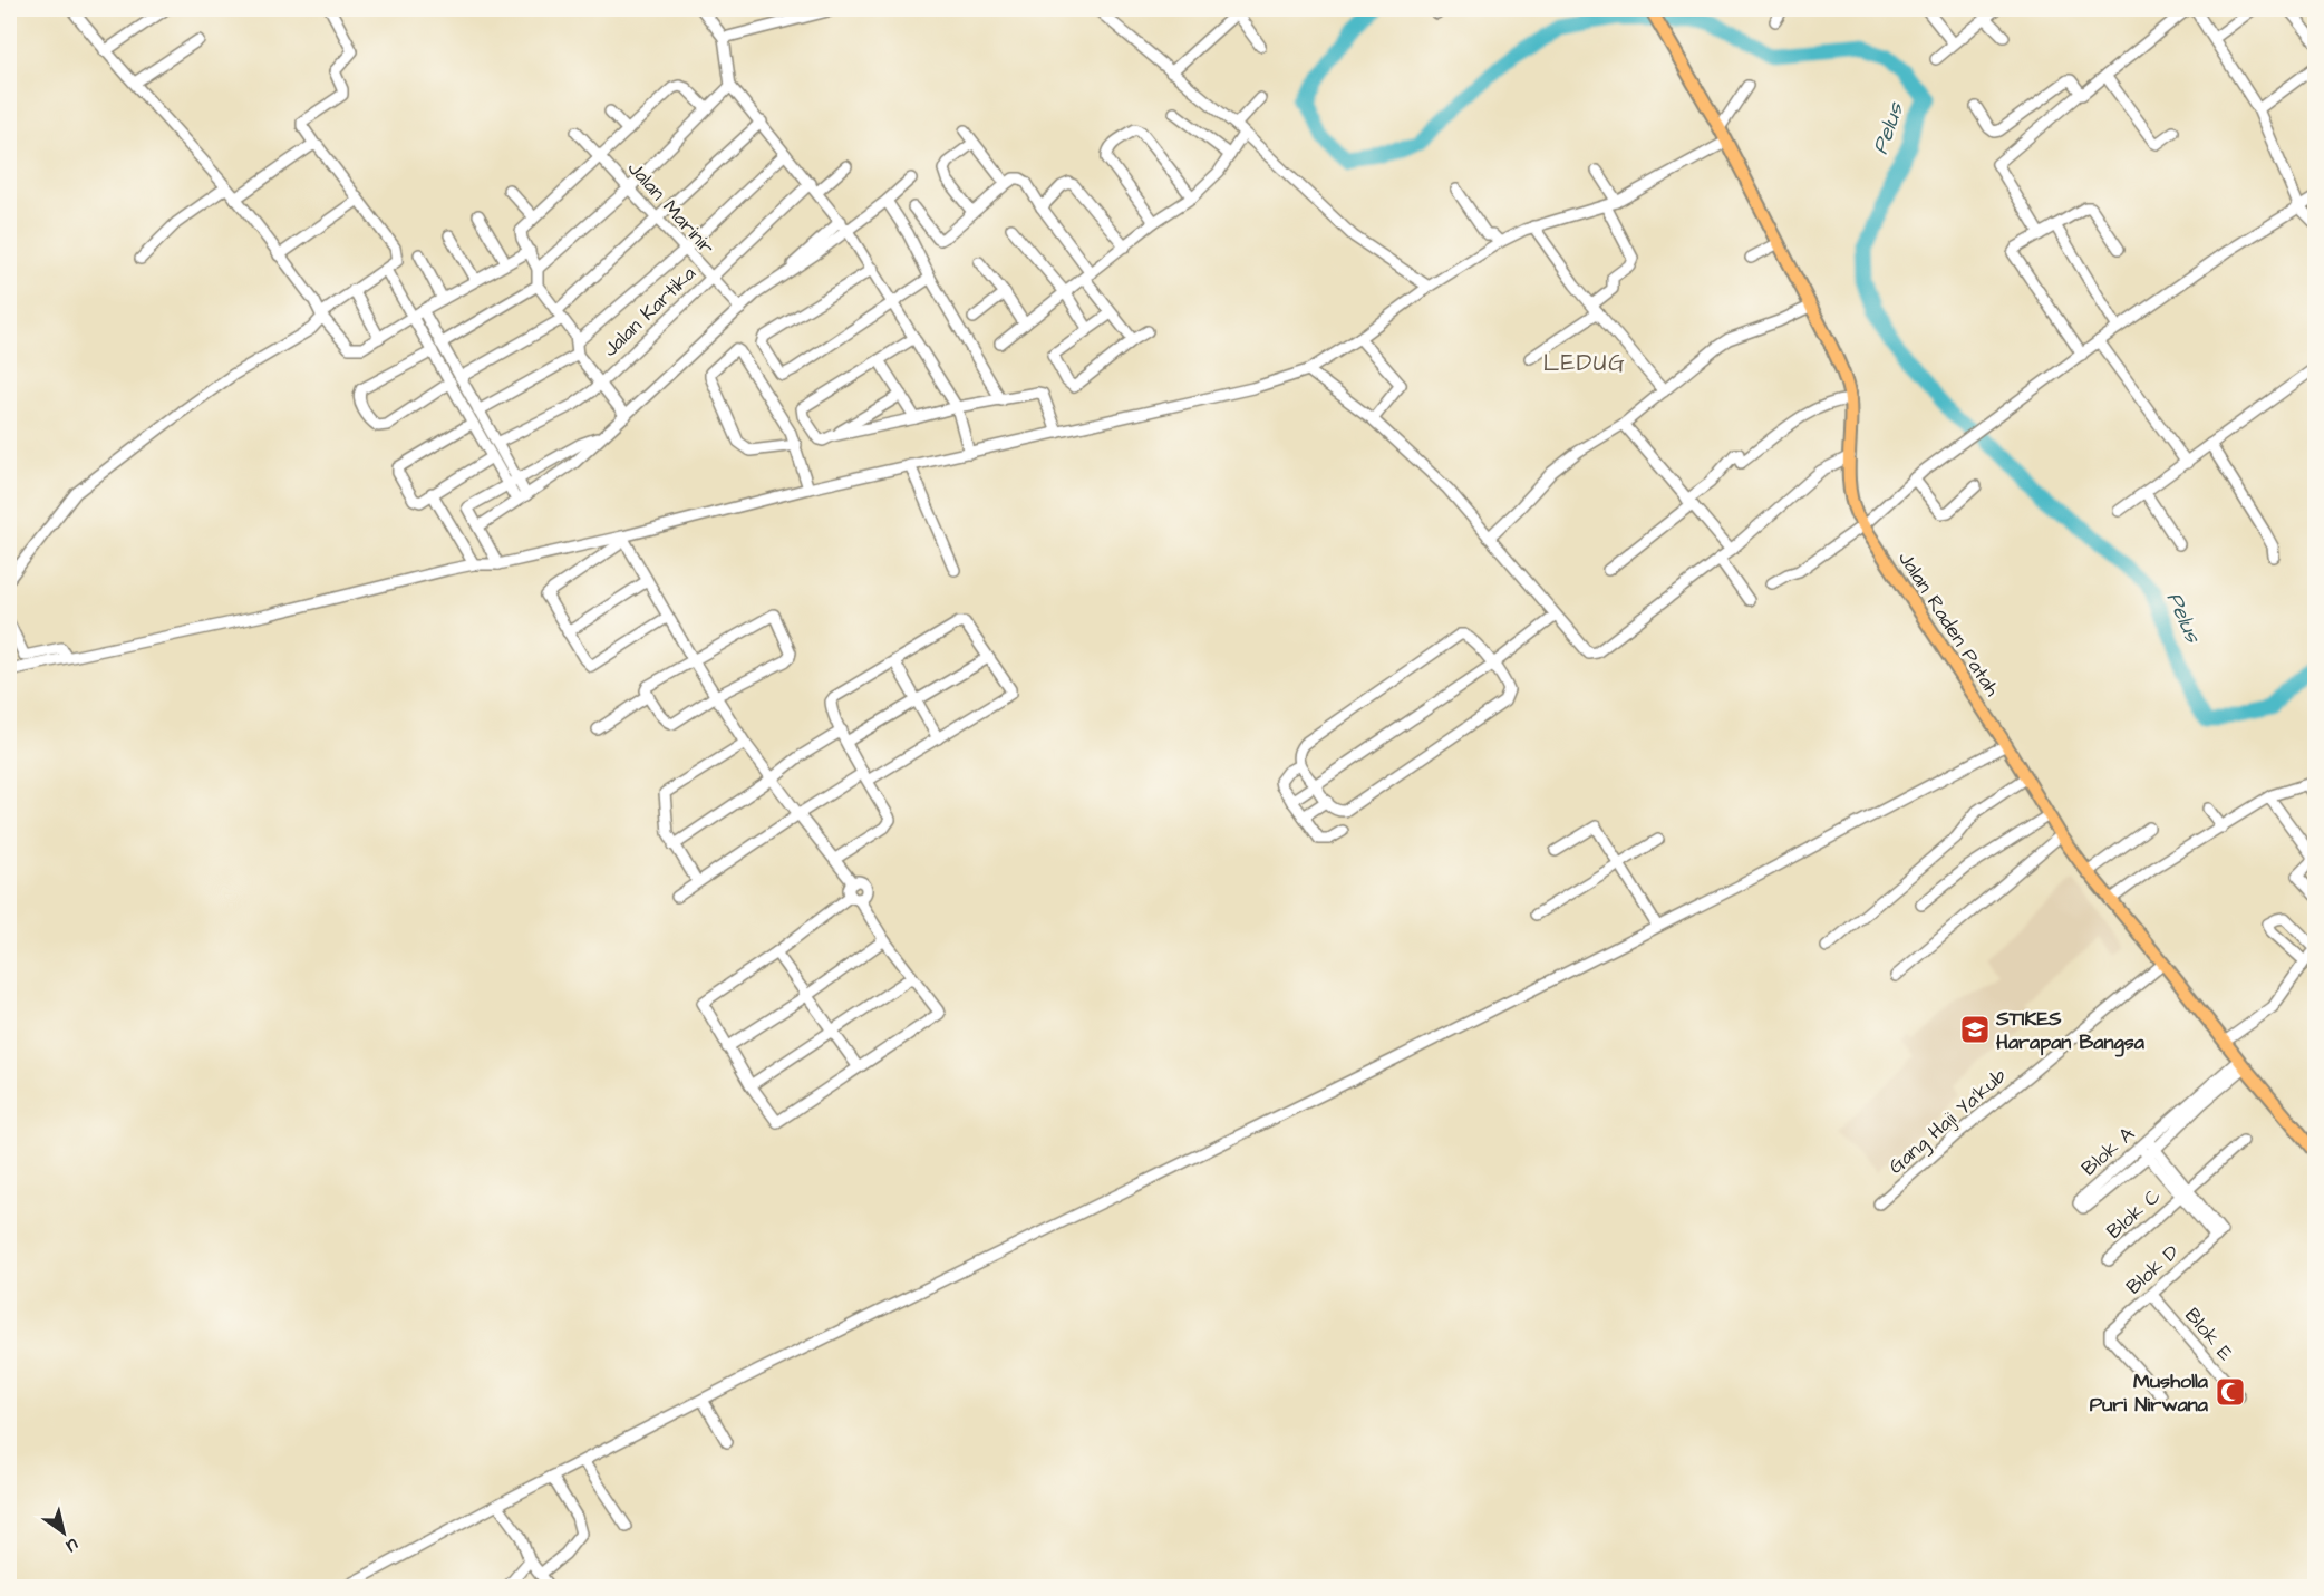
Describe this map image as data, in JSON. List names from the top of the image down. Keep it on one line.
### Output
{"streets":{"main road":["Jalan Raden Patah"],"street":["Jalan Marinir","Jalan Kartika","Gang Haji Ya'kub","Blok A","Blok C","Blok D","Blok E"]},"crossings":[["Jalan Marinir","Jalan Kartika"],["Jalan Raden Patah","Gang Haji Ya'kub"],["Jalan Raden Patah","Blok A"],["Blok C","Blok D"],["Blok D","Blok E"]],"districts":["LEDUG"],"water":["Pelus"],"places":{"school or university":["STIKES Harapan Bangsa"],"mosque":["Musholla Puri Nirwana"]},"north":"bottom right"}
